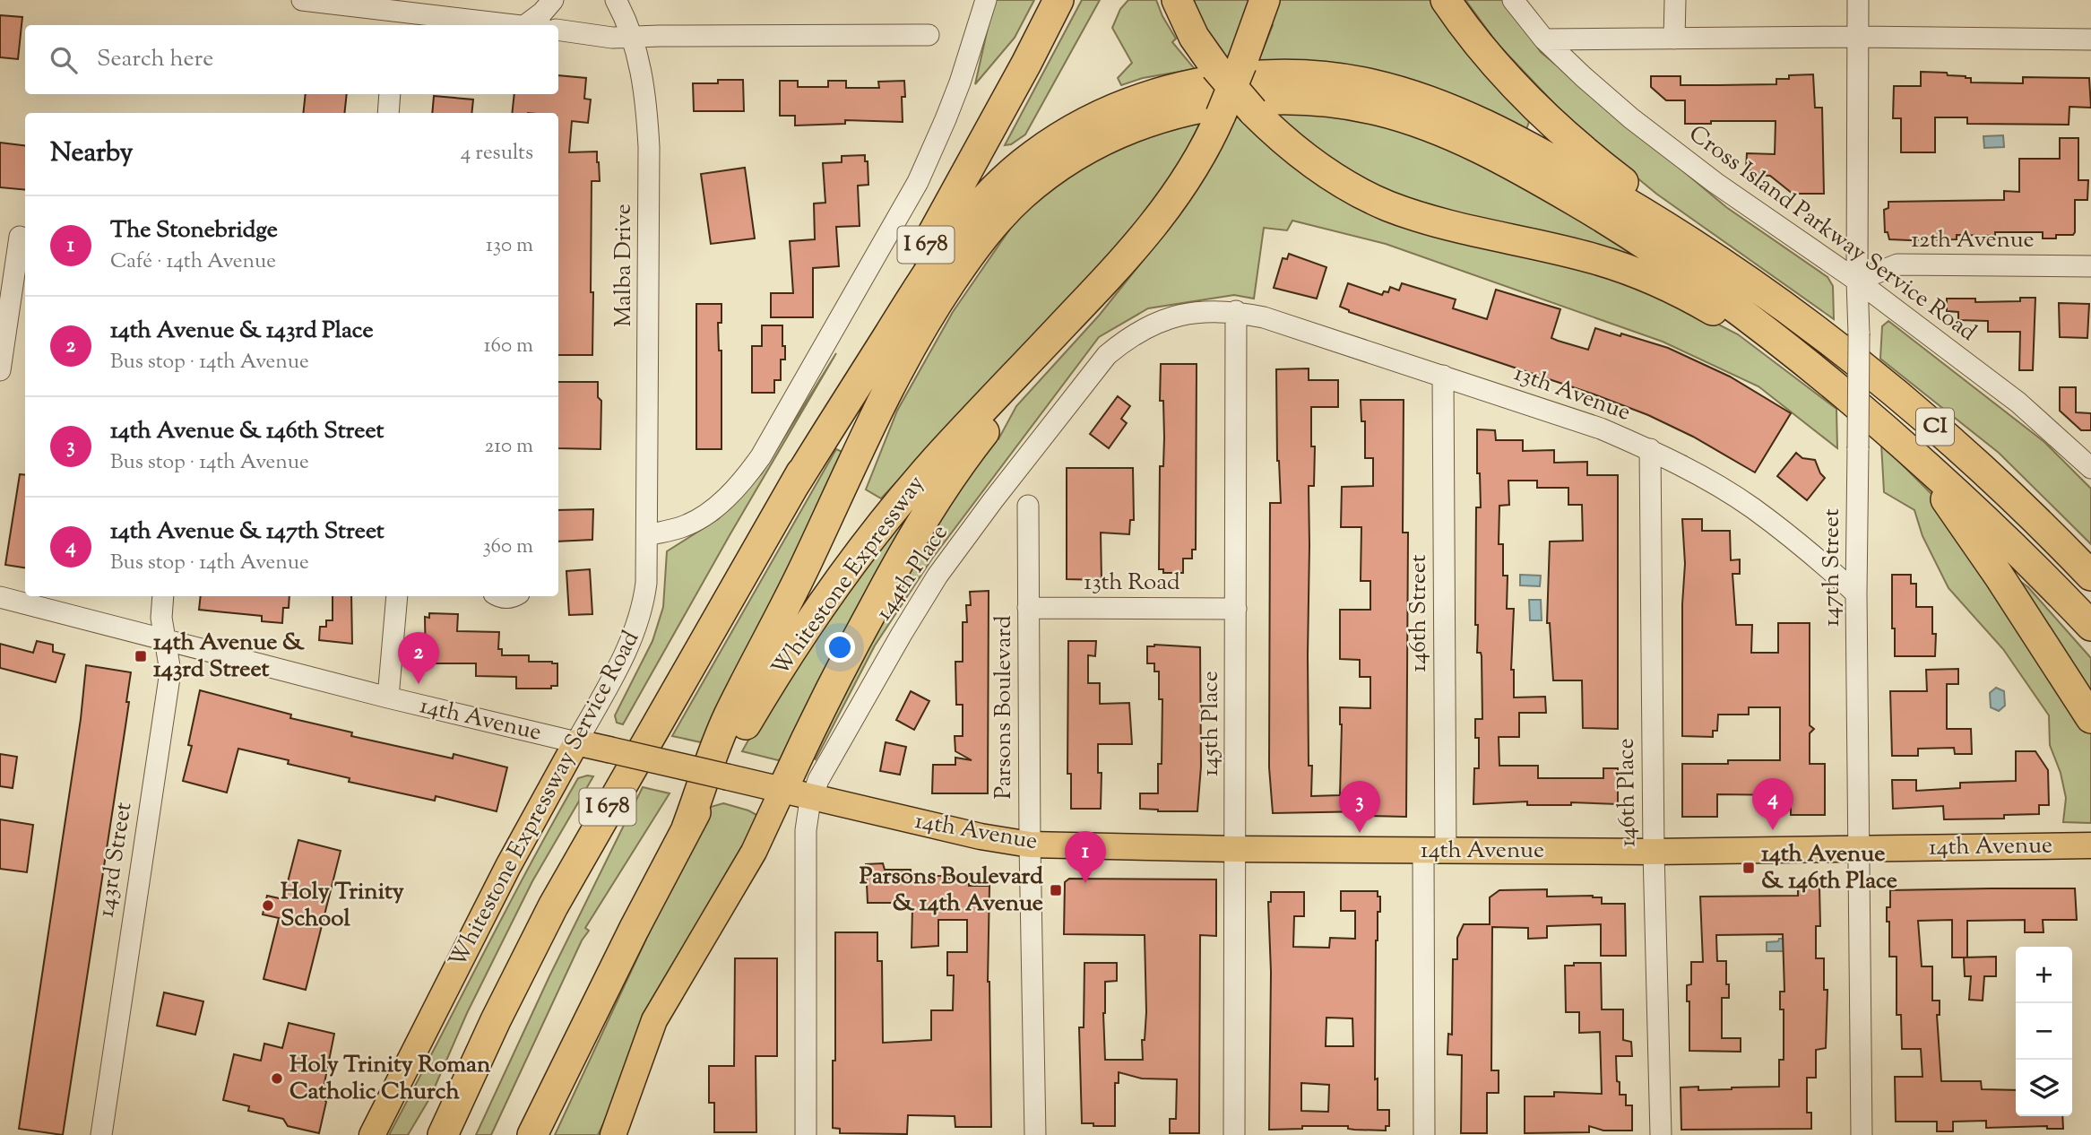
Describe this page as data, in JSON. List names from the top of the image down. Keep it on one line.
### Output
{"streets":{"highway":["I 678","CI","Whitestone Expressway"],"main road":["14th Avenue","Whitestone Expressway Service Road"],"street":["Cross Island Parkway Service Road","12th Avenue","Malba Drive","13th Avenue","147th Street","144th Place","13th Road","146th Street","Parsons Boulevard","145th Place","146th Place","143rd Street"]},"crossings":[["Cross Island Parkway Service Road","12th Avenue"],["Cross Island Parkway Service Road","147th Street"],["12th Avenue","147th Street"],["Malba Drive","Whitestone Expressway Service Road"],["13th Avenue","147th Street"],["13th Avenue","144th Place"],["13th Avenue","146th Street"],["13th Avenue","145th Place"],["13th Avenue","146th Place"],["147th Street","14th Avenue"],["144th Place","14th Avenue"],["144th Place","145th Place"],["13th Road","Parsons Boulevard"],["13th Road","145th Place"],["146th Street","14th Avenue"],["Parsons Boulevard","14th Avenue"],["14th Avenue","145th Place"],["14th Avenue","146th Place"],["14th Avenue","Whitestone Expressway Service Road"],["14th Avenue","143rd Street"]],"places":{"transit":["14th Avenue & 143rd Street","14th Avenue & 146th Place","Parsons Boulevard & 14th Avenue"],"other":["Holy Trinity School","Holy Trinity Roman Catholic Church"]},"page":{"search":"Search here","heading":["Nearby","4 results"],"list":[{"mark":"1","name":"The Stonebridge","note":"Café · 14th Avenue","value":"130 m"},{"mark":"2","name":"14th Avenue & 143rd Place","note":"Bus stop · 14th Avenue","value":"160 m"},{"mark":"3","name":"14th Avenue & 146th Street","note":"Bus stop · 14th Avenue","value":"210 m"},{"mark":"4","name":"14th Avenue & 147th Street","note":"Bus stop · 14th Avenue","value":"360 m"}],"pins":["2","4","3","1"],"map_buttons":["+","−"]}}
